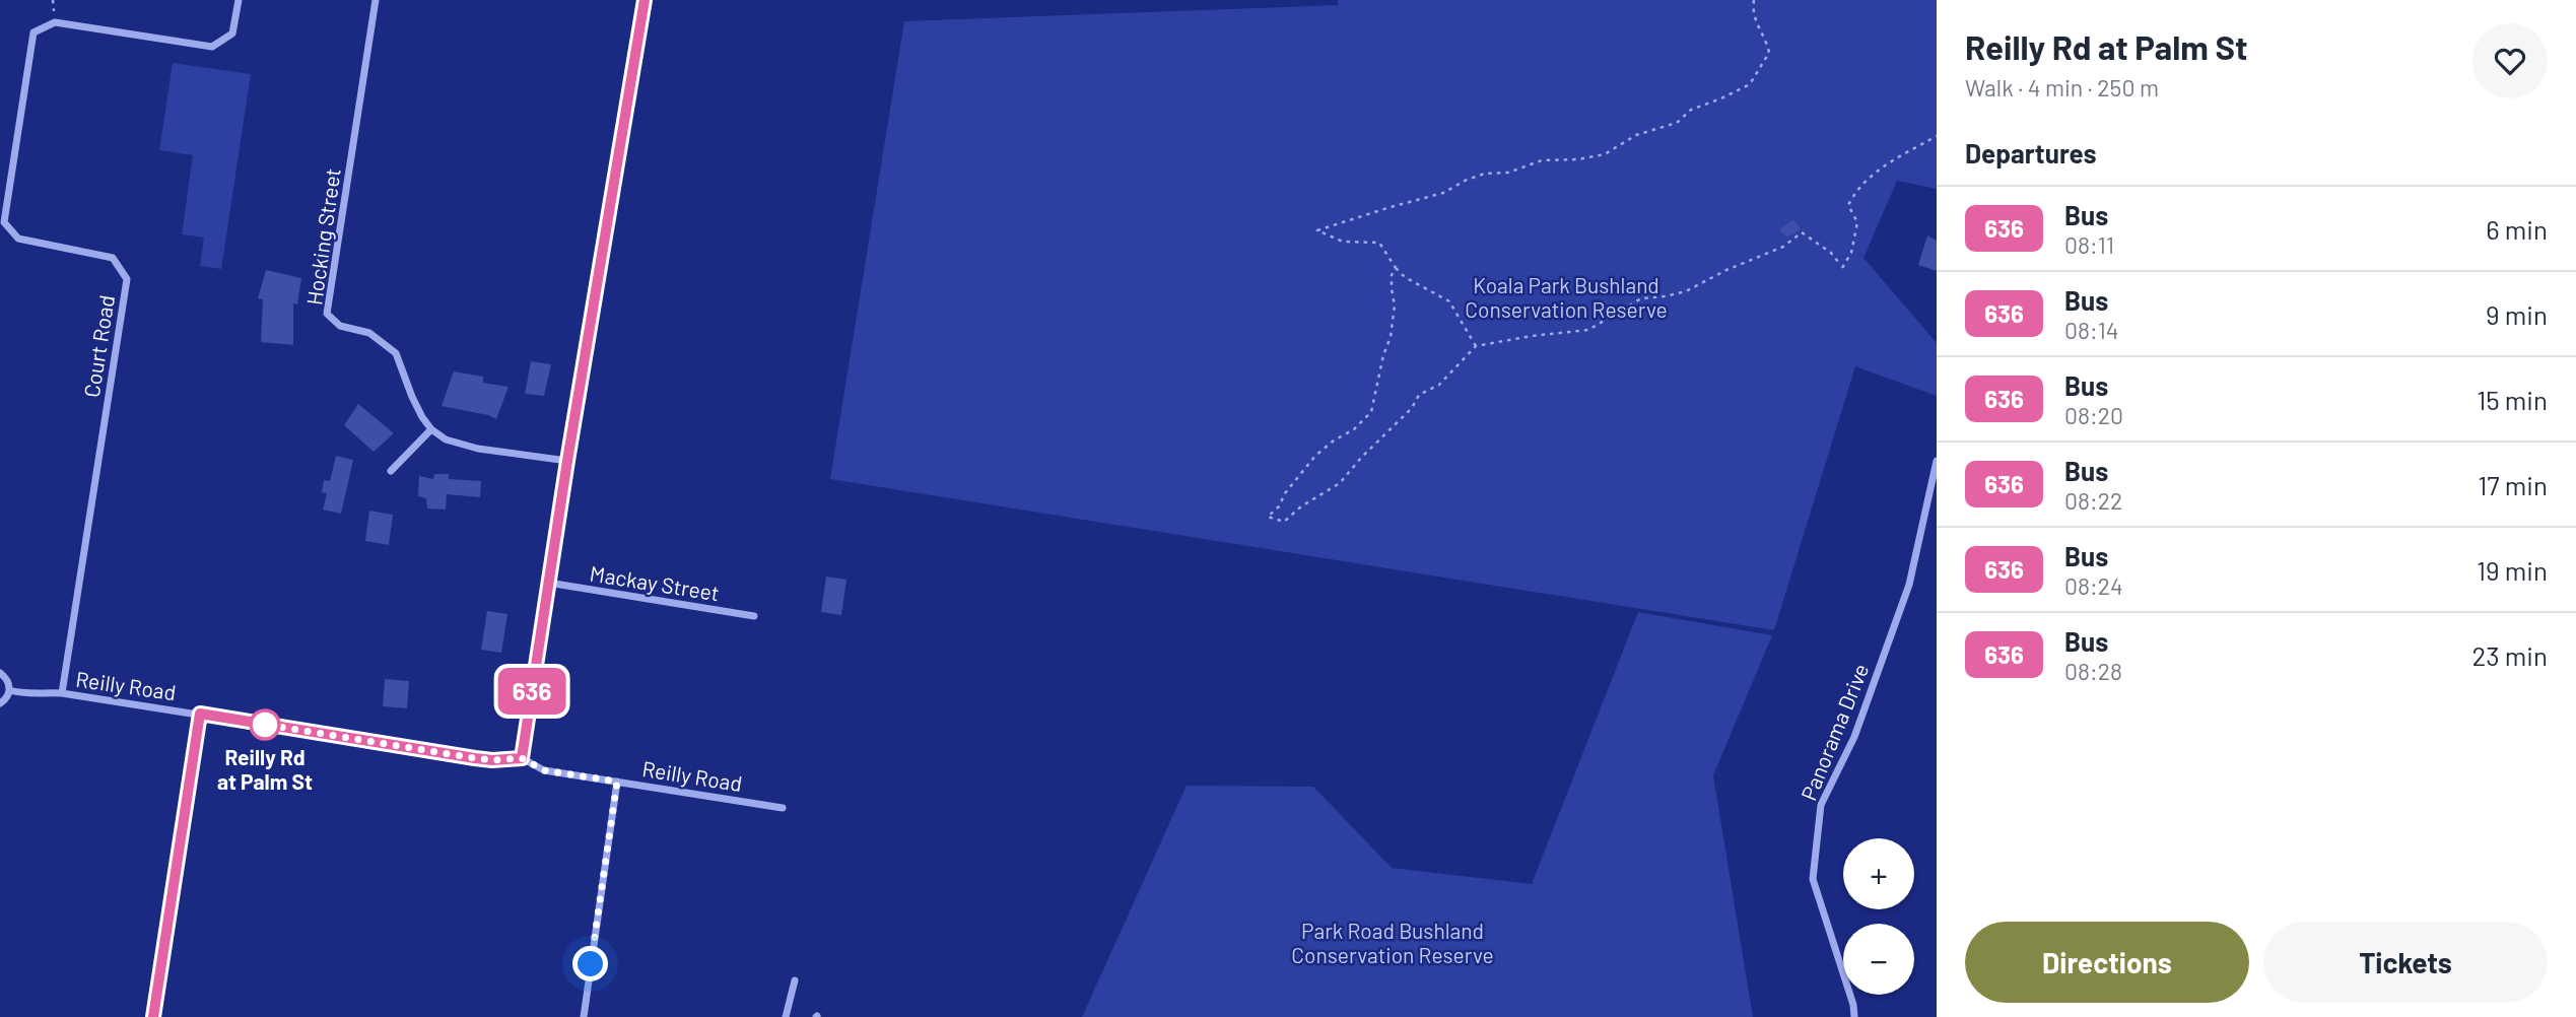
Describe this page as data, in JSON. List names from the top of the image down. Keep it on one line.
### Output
{"streets":{"street":["Hocking Street","Court Road","Mackay Street","Reilly Road","Panorama Drive"]},"crossings":[["Court Road","Reilly Road"]],"parks":["Koala Park Bushland Conservation Reserve","Park Road Bushland Conservation Reserve"],"places":["Reilly Rd at Palm St"],"lines":["bus line 636"],"page":{"on_map":"636","heading":[["Reilly Rd at Palm St","Walk · 4 min · 250 m"],"Departures"],"list":[{"mark":"636","name":"Bus","note":"08:11","value":"6 min"},{"mark":"636","name":"Bus","note":"08:14","value":"9 min"},{"mark":"636","name":"Bus","note":"08:20","value":"15 min"},{"mark":"636","name":"Bus","note":"08:22","value":"17 min"},{"mark":"636","name":"Bus","note":"08:24","value":"19 min"},{"mark":"636","name":"Bus","note":"08:28","value":"23 min"}],"map_buttons":["+","−"],"buttons":["Directions","Tickets"]}}
